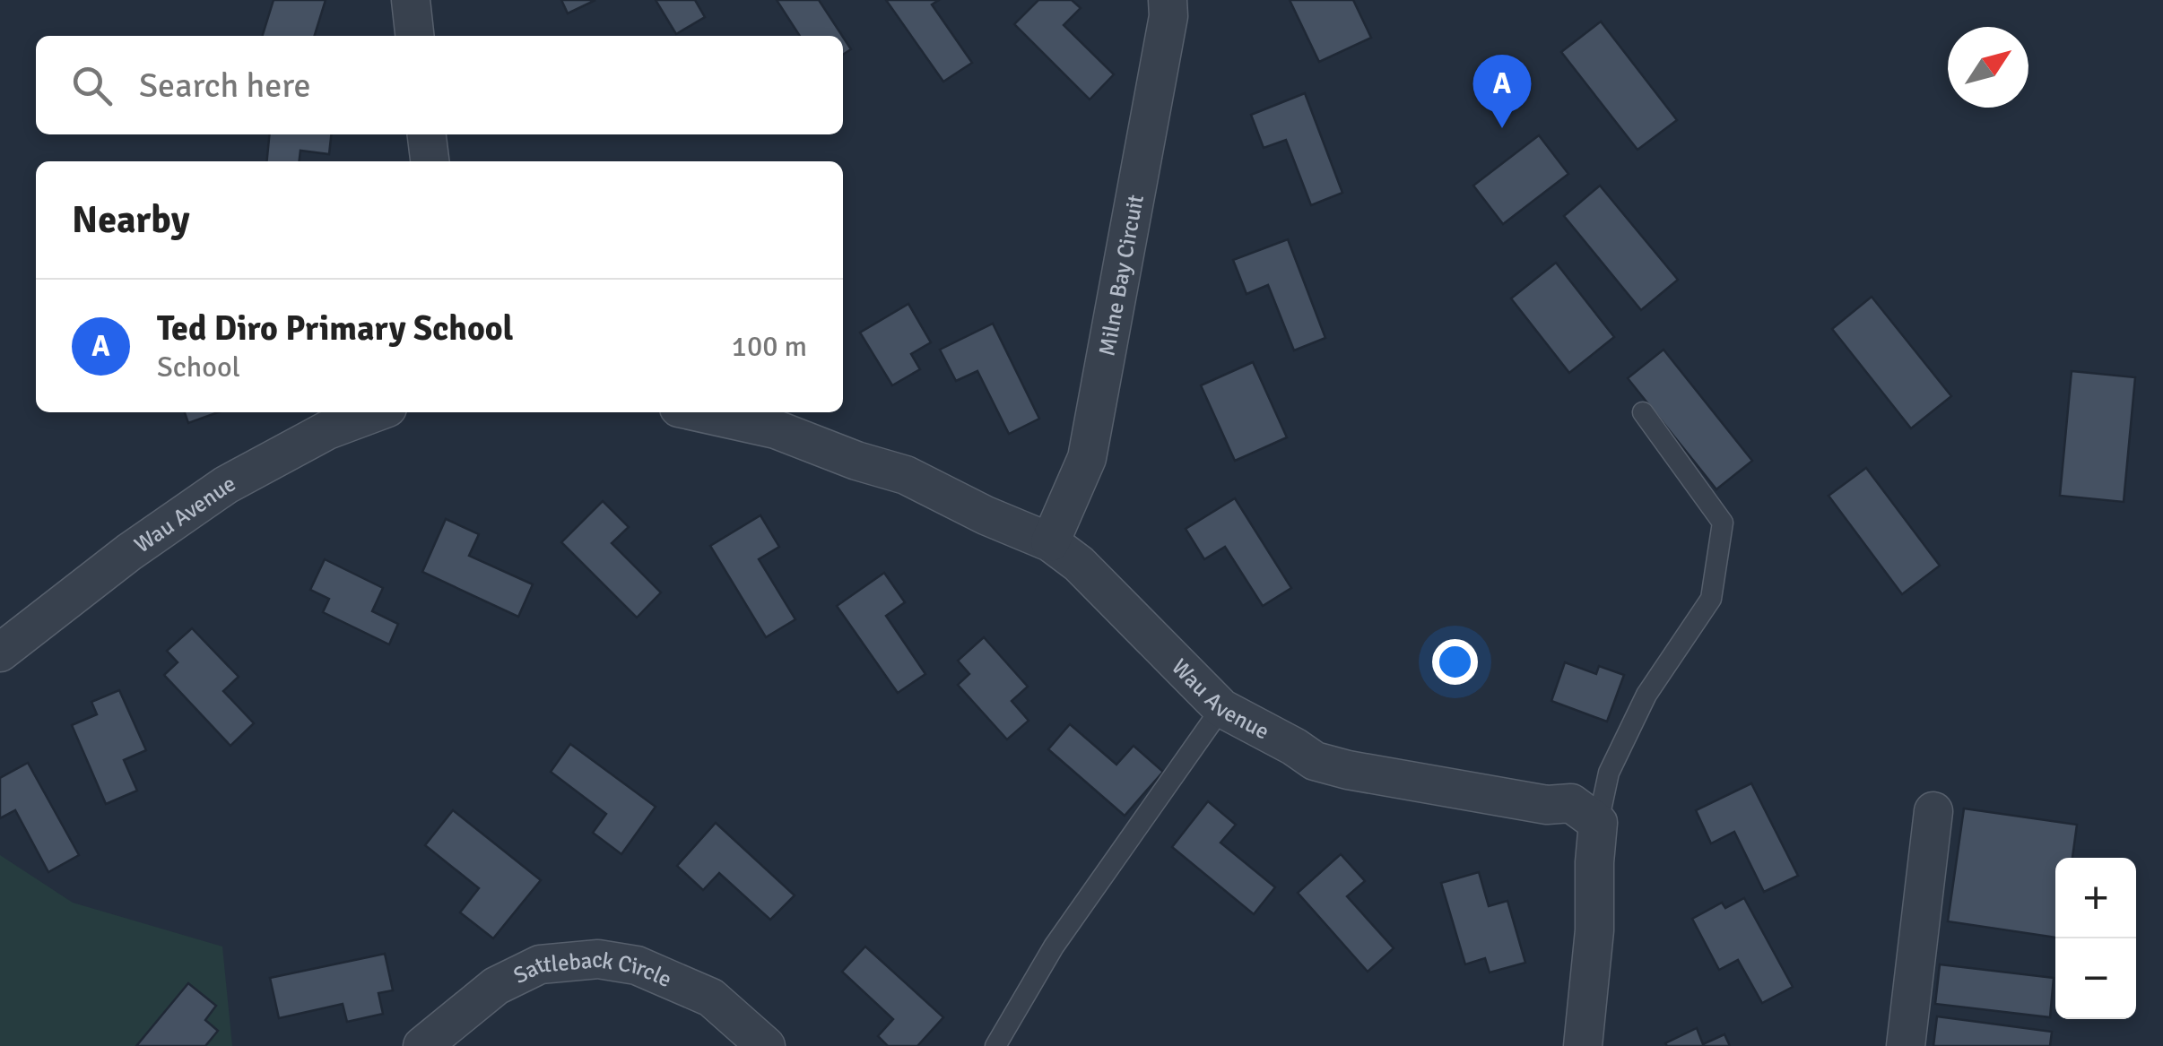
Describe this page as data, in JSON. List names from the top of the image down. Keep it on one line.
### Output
{"streets":{"street":["Milne Bay Circuit","Wau Avenue","Sattleback Circle"]},"crossings":[["Milne Bay Circuit","Wau Avenue"]],"north":"top right","page":{"search":"Search here","pins":"A","heading":"Nearby","list":[{"mark":"A","name":"Ted Diro Primary School","note":"School","value":"100 m"}],"map_buttons":["+","−"]}}
